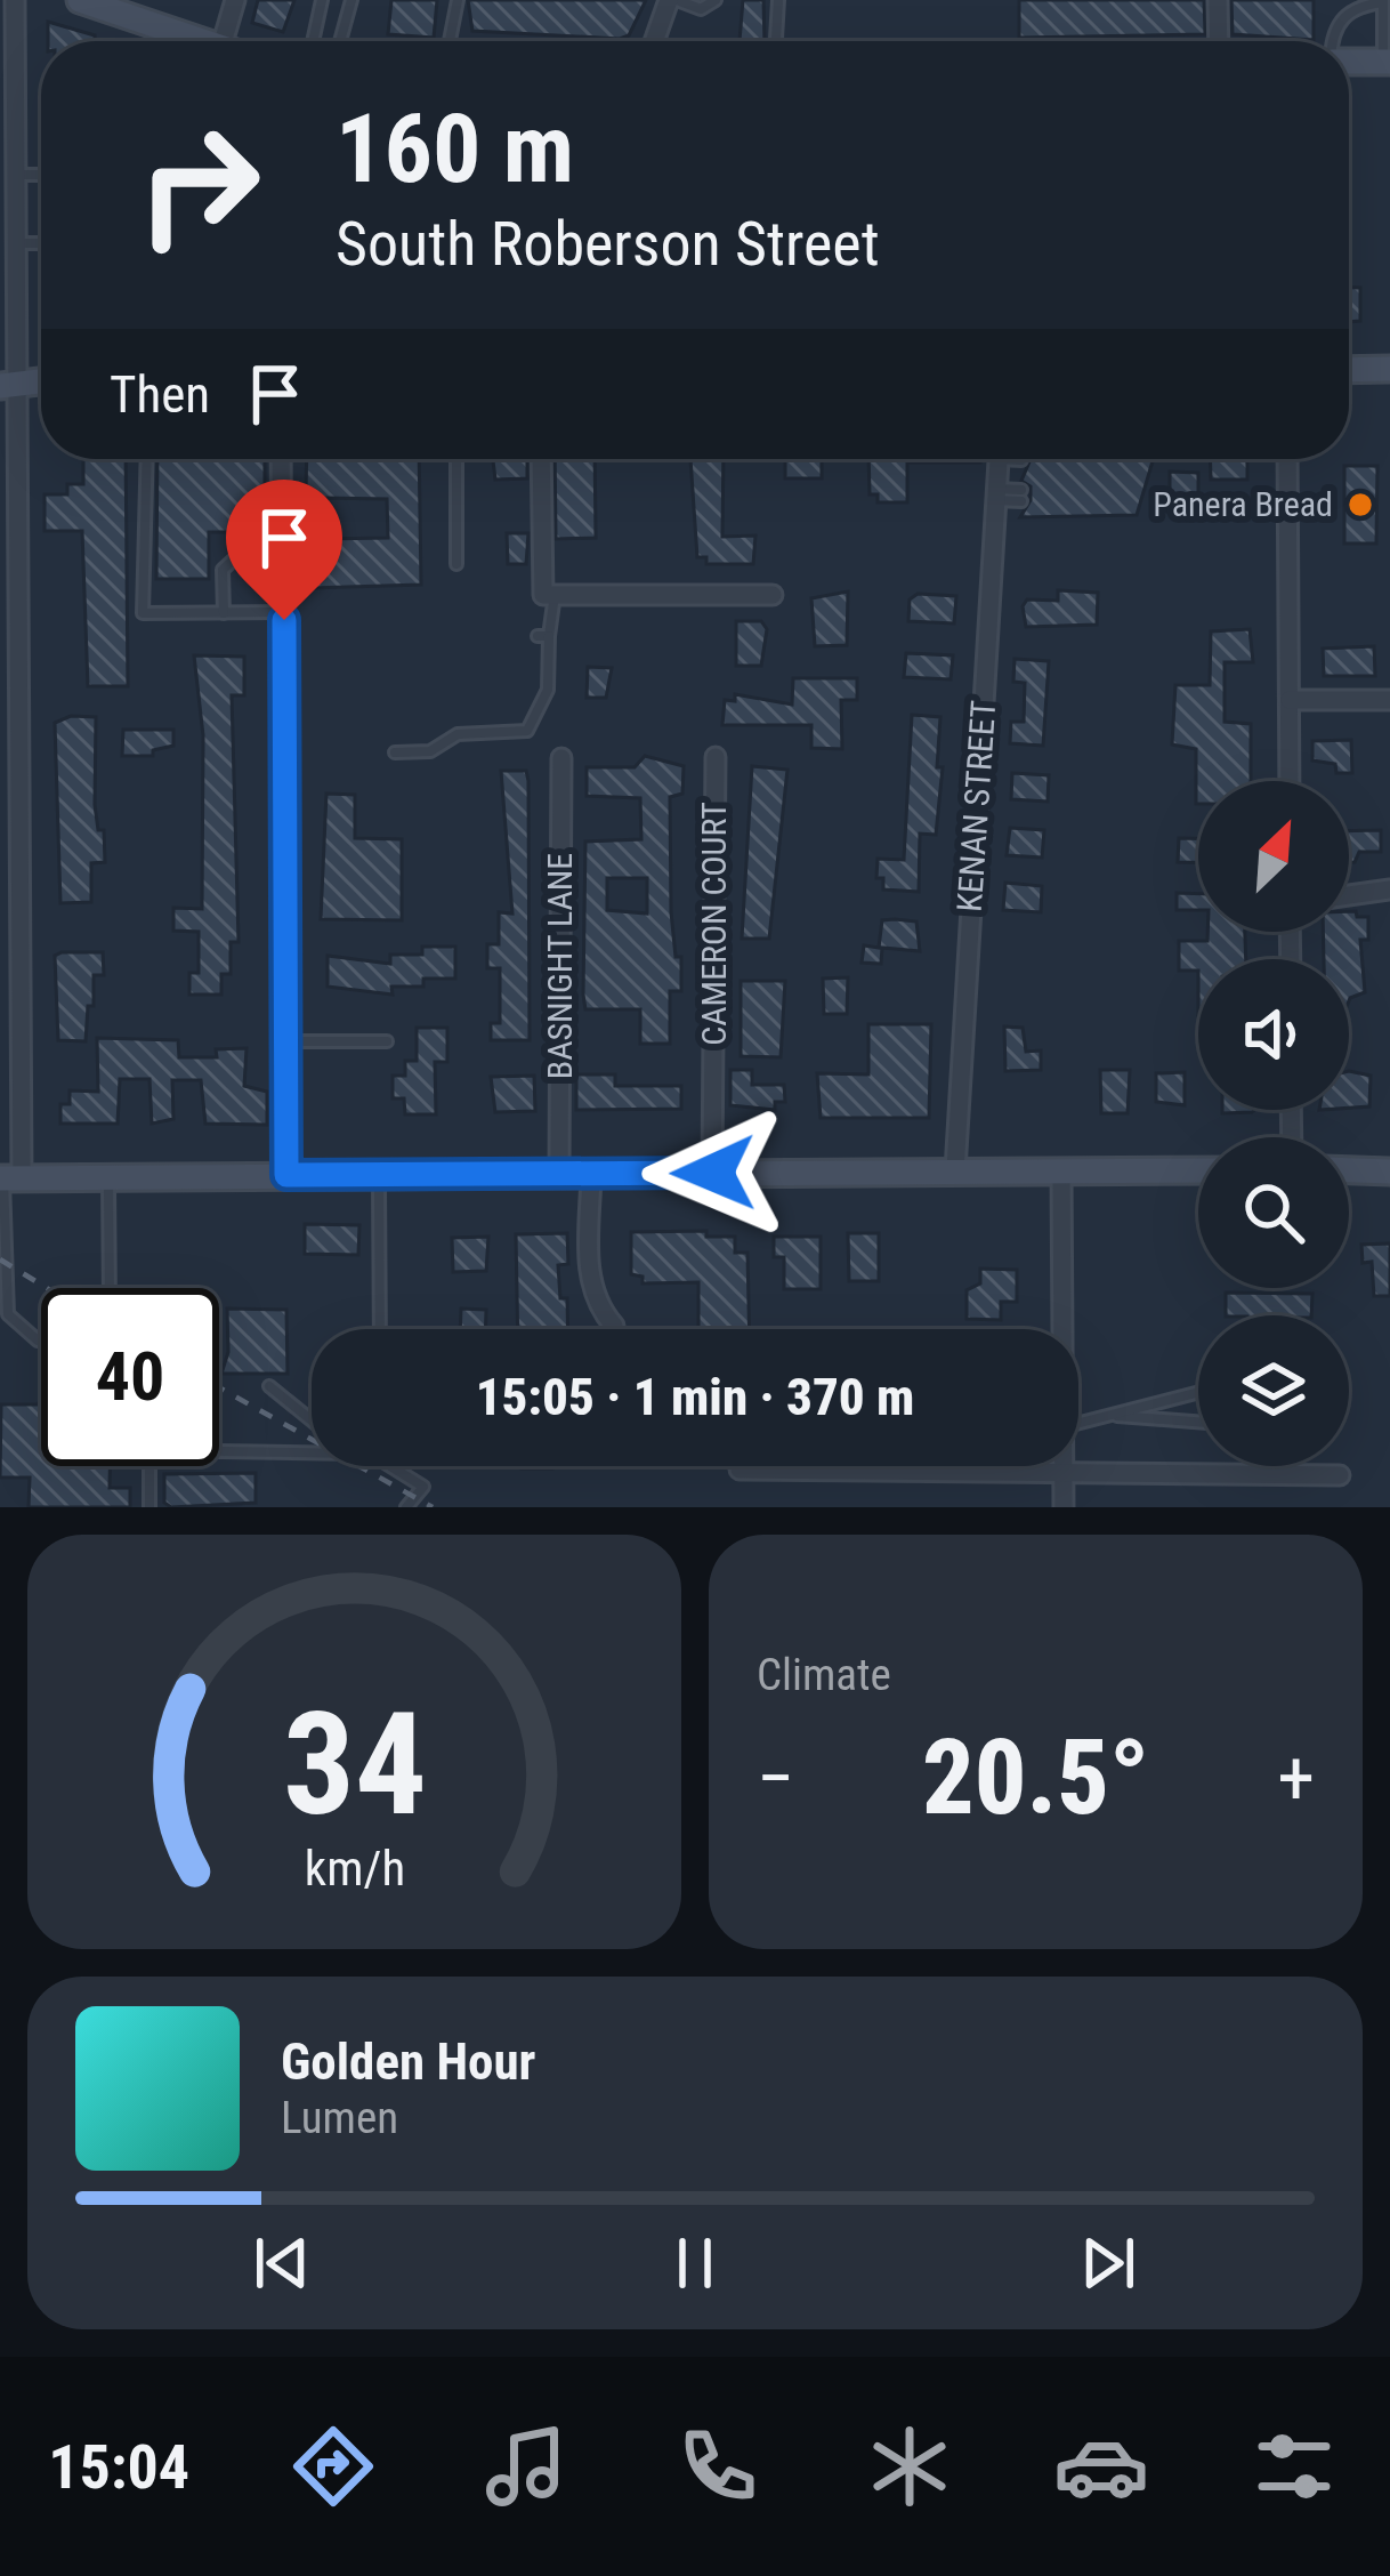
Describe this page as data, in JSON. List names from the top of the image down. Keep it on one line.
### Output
{"streets":{"street":["KENAN STREET","CAMERON COURT","BASNIGHT LANE"]},"places":["Panera Bread"],"north":"top right","page":{"turn":["160 m","South Roberson Street"],"then":"Then","limit":"40","trip":"15:05 · 1 min · 370 m","tile":"Climate","heat":["−","20.5°","+"],"song":["Golden Hour","Lumen"],"tabs":"15:04","gauge":["34","km/h"]}}
